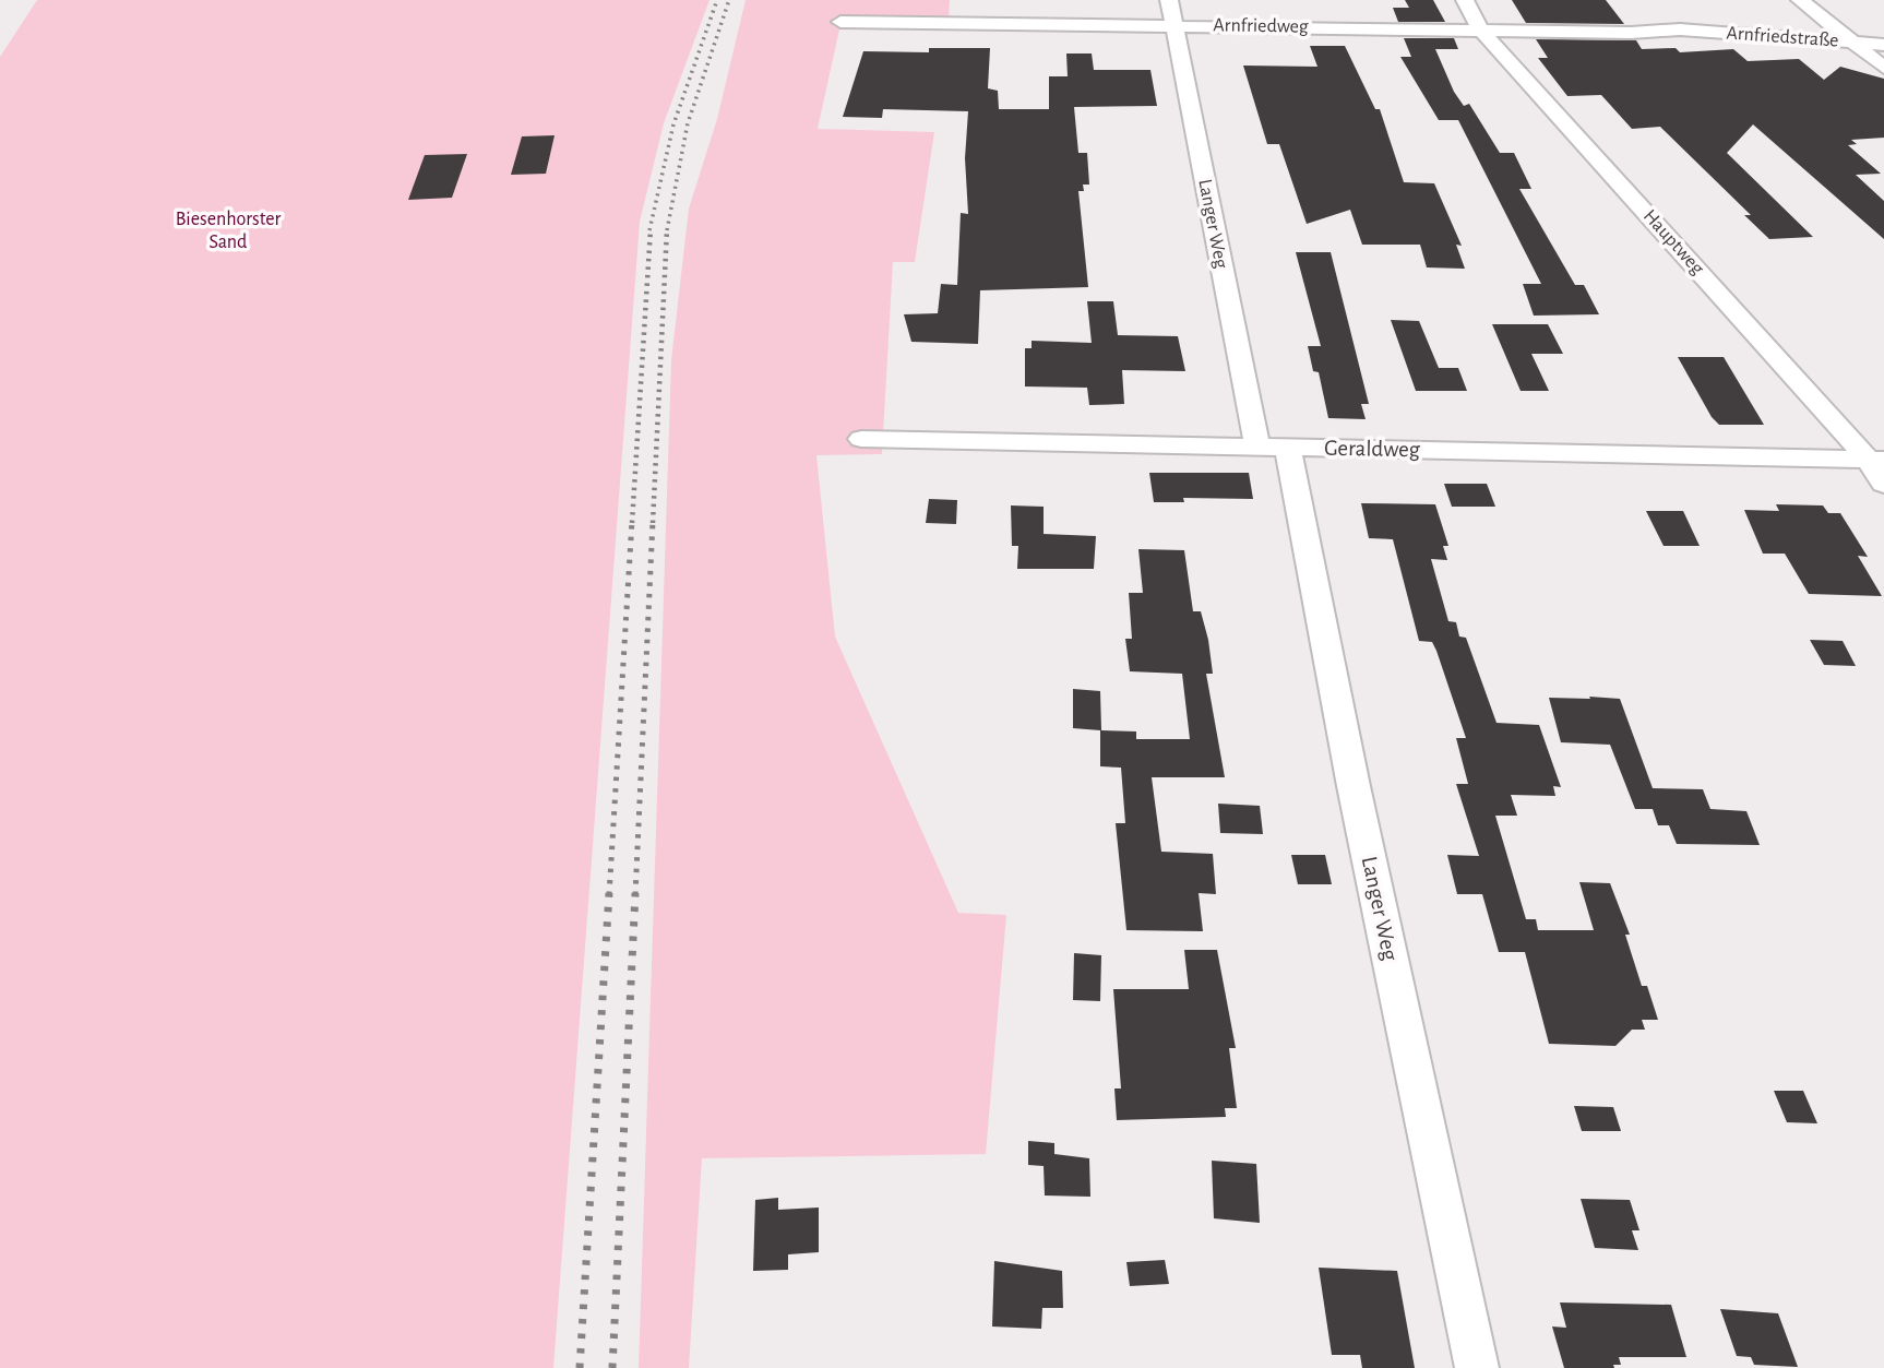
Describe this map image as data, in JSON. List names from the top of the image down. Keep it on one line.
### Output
{"streets":{"street":["Arnfriedweg","Arnfriedstraße","Langer Weg","Hauptweg","Geraldweg"]},"crossings":[["Arnfriedweg","Arnfriedstraße"],["Arnfriedweg","Langer Weg"],["Arnfriedweg","Hauptweg"],["Langer Weg","Geraldweg"],["Hauptweg","Geraldweg"]],"parks":["Biesenhorster Sand"]}
